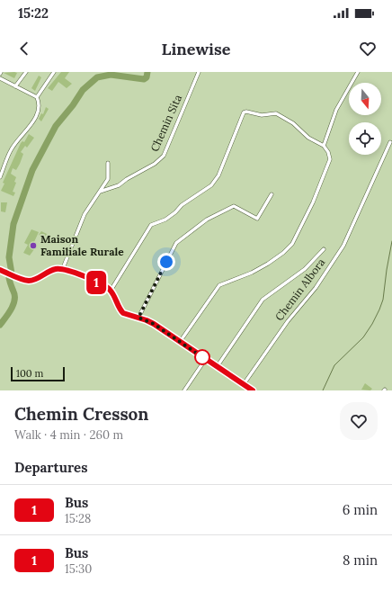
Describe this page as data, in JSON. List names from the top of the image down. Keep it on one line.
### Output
{"streets":{"street":["Chemin Sita","Chemin Albora"]},"places":["Maison Familiale Rurale"],"lines":["bus line 1"],"scale_bar":"100 m","north":"bottom","page":{"status":"15:22","header":"Linewise","on_map":"1","scale":"100 m","heading":[["Chemin Cresson","Walk · 4 min · 260 m"],"Departures"],"list":[{"mark":"1","name":"Bus","note":"15:28","value":"6 min"},{"mark":"1","name":"Bus","note":"15:30","value":"8 min"}]}}
